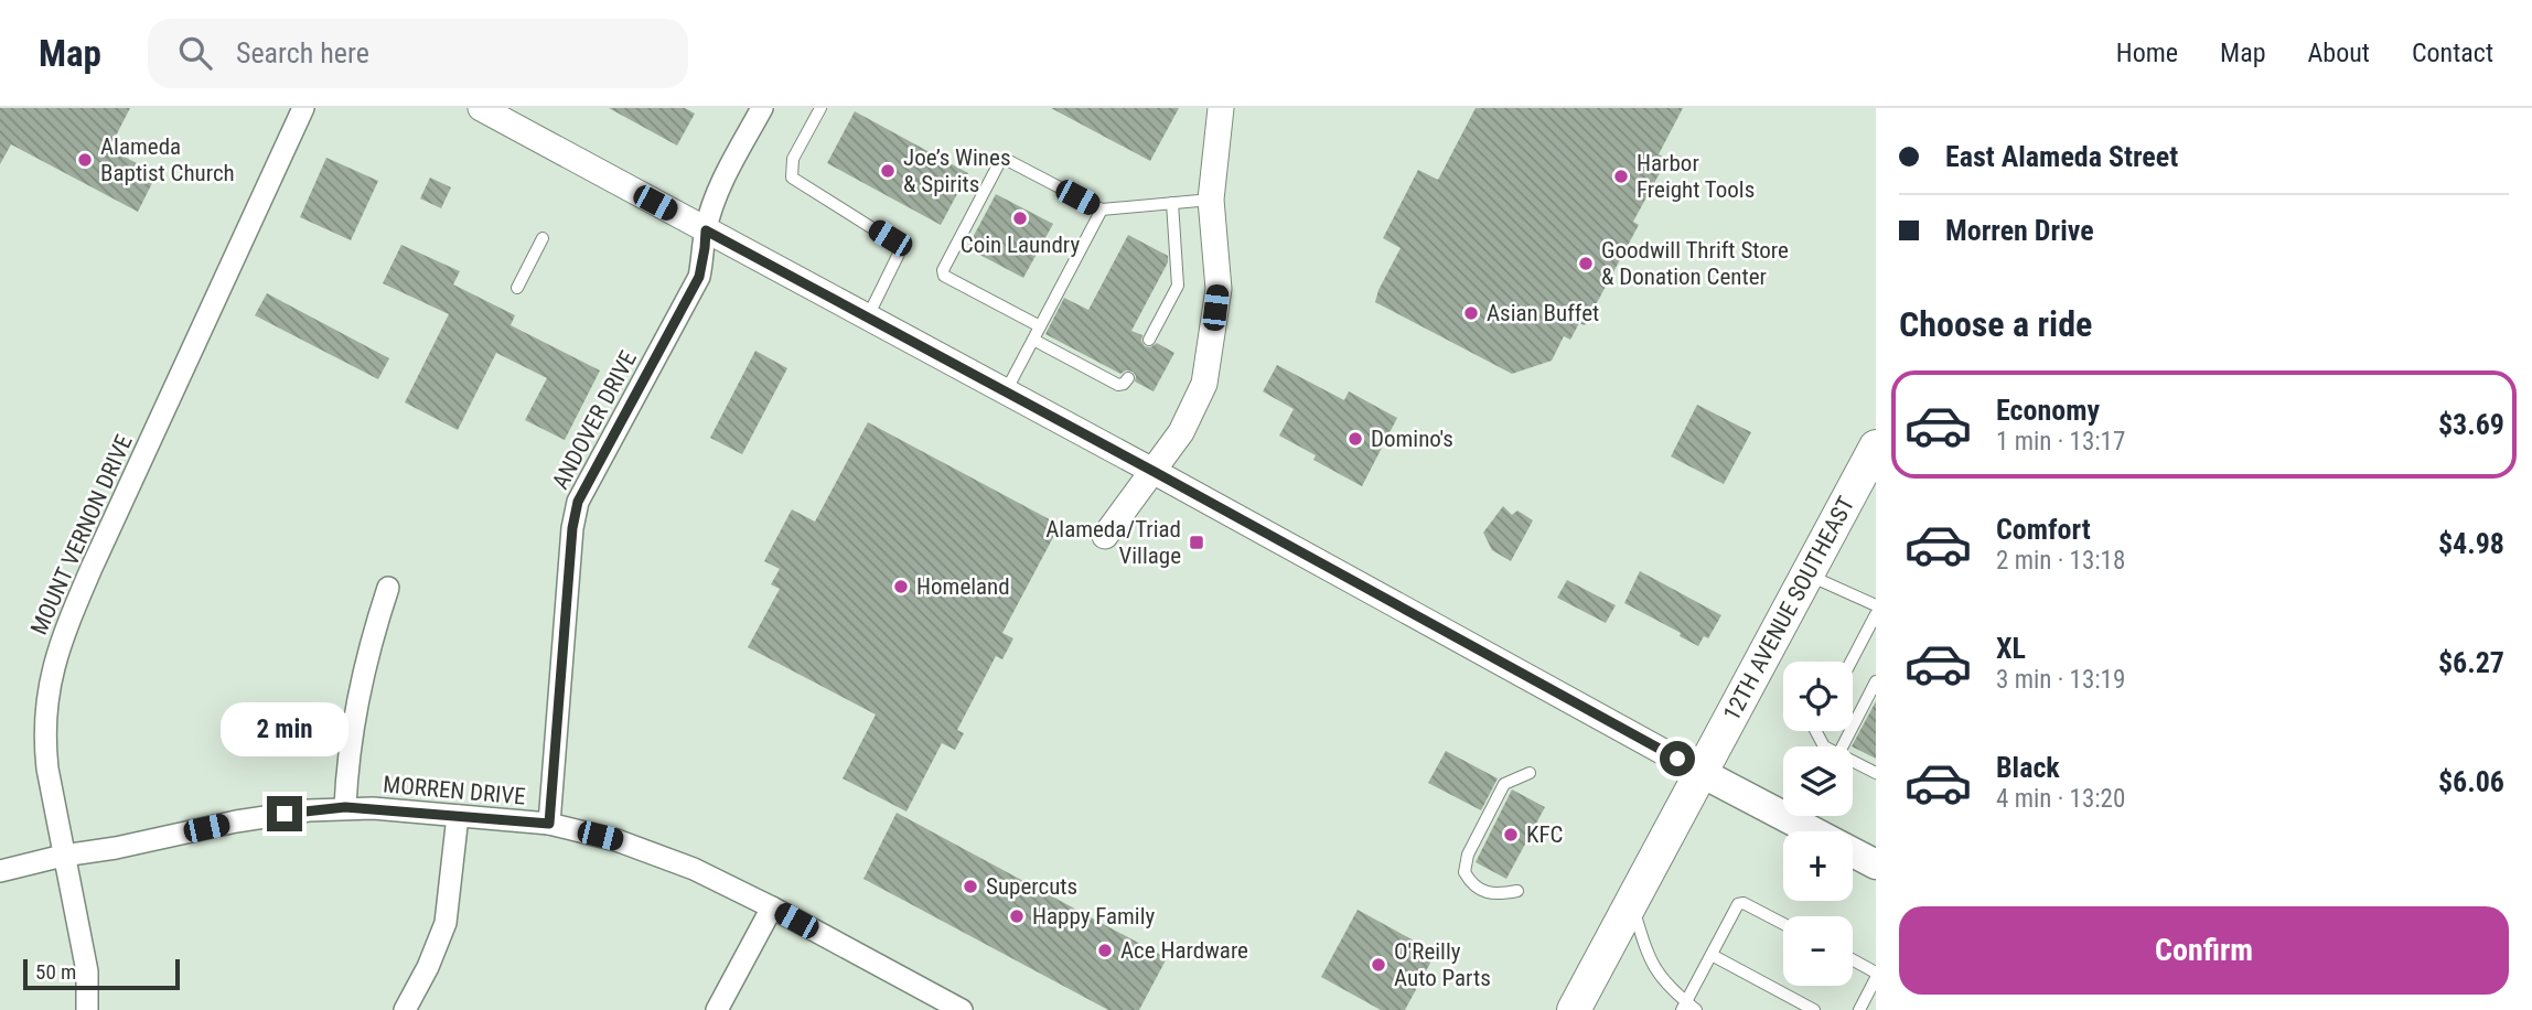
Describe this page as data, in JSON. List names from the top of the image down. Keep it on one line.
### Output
{"streets":{"main road":["12TH AVENUE SOUTHEAST"],"street":["ANDOVER DRIVE","MOUNT VERNON DRIVE","MORREN DRIVE"]},"crossings":[["ANDOVER DRIVE","MORREN DRIVE"],["MOUNT VERNON DRIVE","MORREN DRIVE"]],"places":{"other":["Alameda Baptist Church","Joe’s Wines & Spirits","Harbor Freight Tools","Coin Laundry","Goodwill Thrift Store & Donation Center","Asian Buffet","Domino's","Homeland","KFC","Supercuts","Happy Family","Ace Hardware","O'Reilly Auto Parts"],"transit":["Alameda/Triad Village"]},"scale_bar":"50 m","page":{"header":"Map","search":"Search here","nav":["Home","Map","About","Contact"],"banner":["East Alameda Street","Morren Drive"],"heading":"Choose a ride","list":[{"name":"Economy","note":"1 min · 13:17","value":"$3.69"},{"name":"Comfort","note":"2 min · 13:18","value":"$4.98"},{"name":"XL","note":"3 min · 13:19","value":"$6.27"},{"name":"Black","note":"4 min · 13:20","value":"$6.06"}],"map_buttons":["+","−"],"bubble":"2 min","buttons":"Confirm","scale":"50 m"}}
